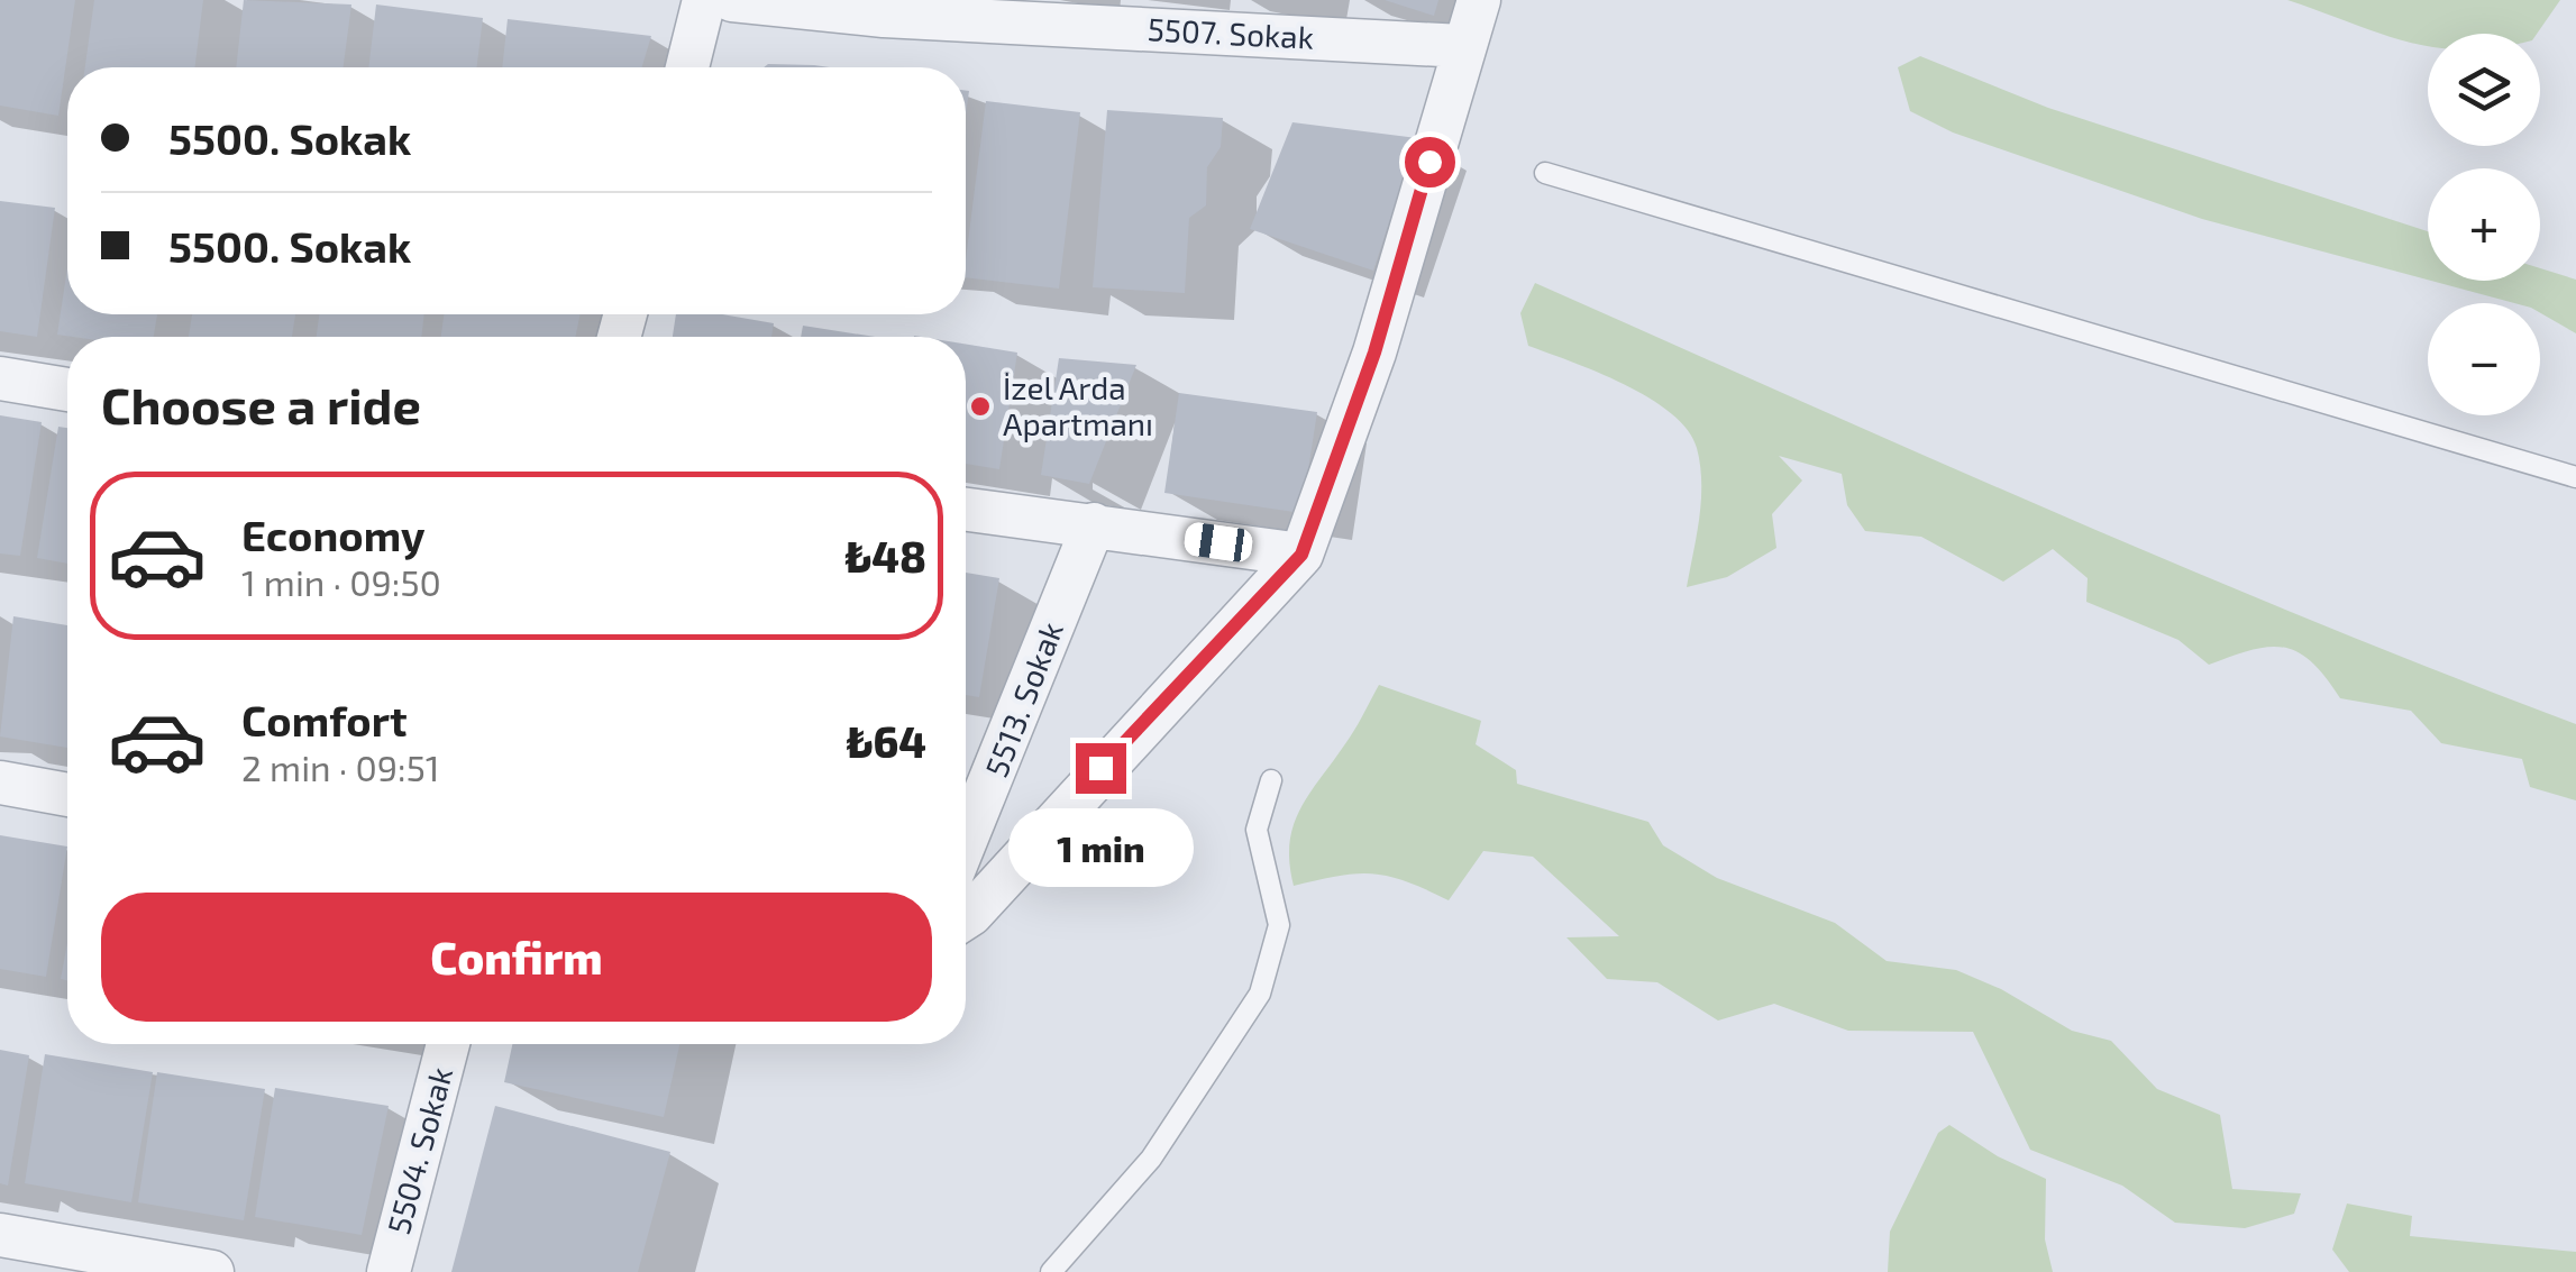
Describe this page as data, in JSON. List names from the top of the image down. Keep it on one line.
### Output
{"streets":{"street":["5507. Sokak","5513. Sokak","5504. Sokak"]},"places":["İzel Arda Apartmanı"],"page":{"map_buttons":["+","−"],"banner":["5500. Sokak","5500. Sokak"],"heading":"Choose a ride","list":[{"name":"Economy","note":"1 min · 09:50","value":"₺48"},{"name":"Comfort","note":"2 min · 09:51","value":"₺64"}],"bubble":"1 min","buttons":"Confirm"}}
